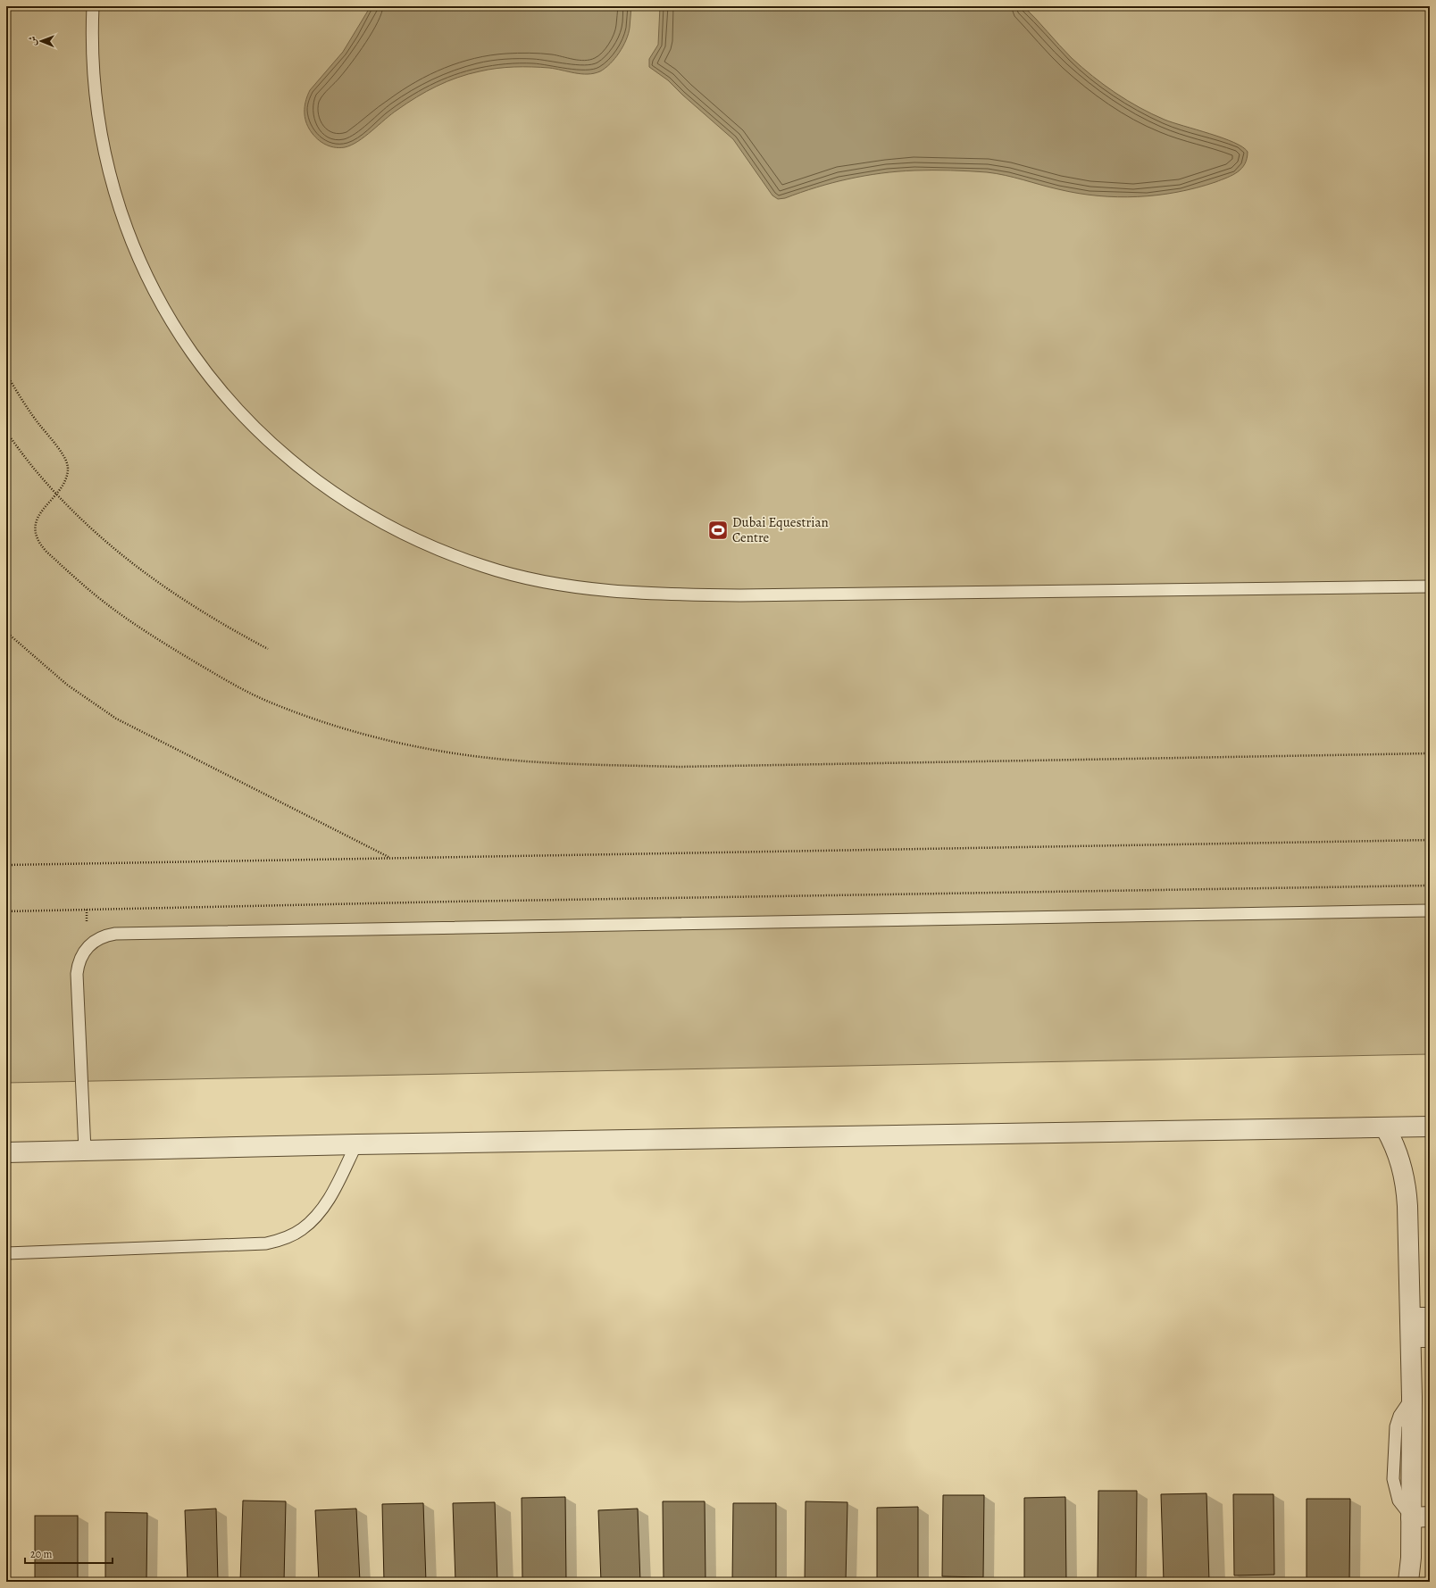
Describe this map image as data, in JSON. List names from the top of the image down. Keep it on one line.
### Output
{"places":{"sports":["Dubai Equestrian Centre"]},"scale_bar":"20 m","north":"left"}
